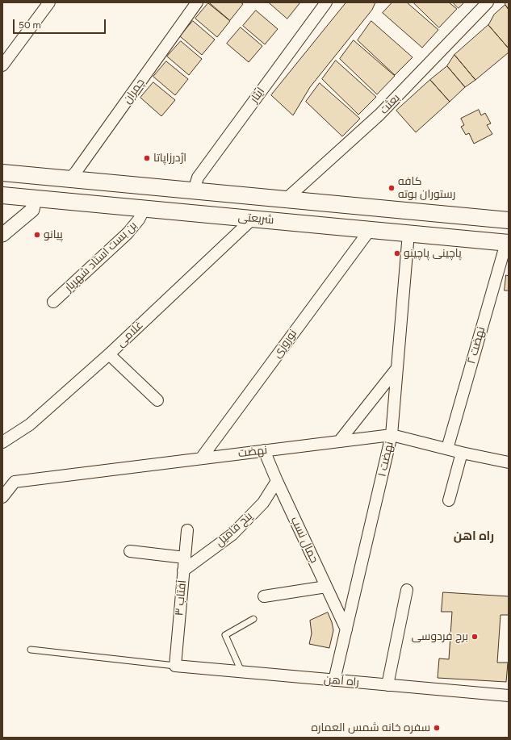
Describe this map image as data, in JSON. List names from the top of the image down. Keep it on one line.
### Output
{"streets":{"main road":["شریعتی"],"street":["چمران","ایثار","بعثت","بن بست استاد شهریار","غلامی","نوروزی","نهضت ۲","نهضت","نهضت ۱","پنج فامیل","جمال نسب","آفتاب ۳","راه آهن"]},"crossings":[["چمران","شریعتی"],["ایثار","شریعتی"],["بعثت","شریعتی"],["شریعتی","بن بست استاد شهریار"],["شریعتی","غلامی"],["شریعتی","نوروزی"],["شریعتی","نهضت ۲"],["شریعتی","نهضت ۱"],["نوروزی","نهضت"],["نهضت ۲","نهضت"],["نهضت","نهضت ۱"],["نهضت","جمال نسب"],["نهضت ۱","جمال نسب"],["نهضت ۱","راه آهن"],["پنج فامیل","جمال نسب"],["پنج فامیل","آفتاب ۳"],["آفتاب ۳","راه آهن"]],"districts":["راه اهن"],"places":["اژدرزاپاتا","کافه رستوران بوته","پیانو","پاچینی پاچینو","برج فردوسی","سفره خانه شمس العماره"],"scale_bar":"50 m"}
